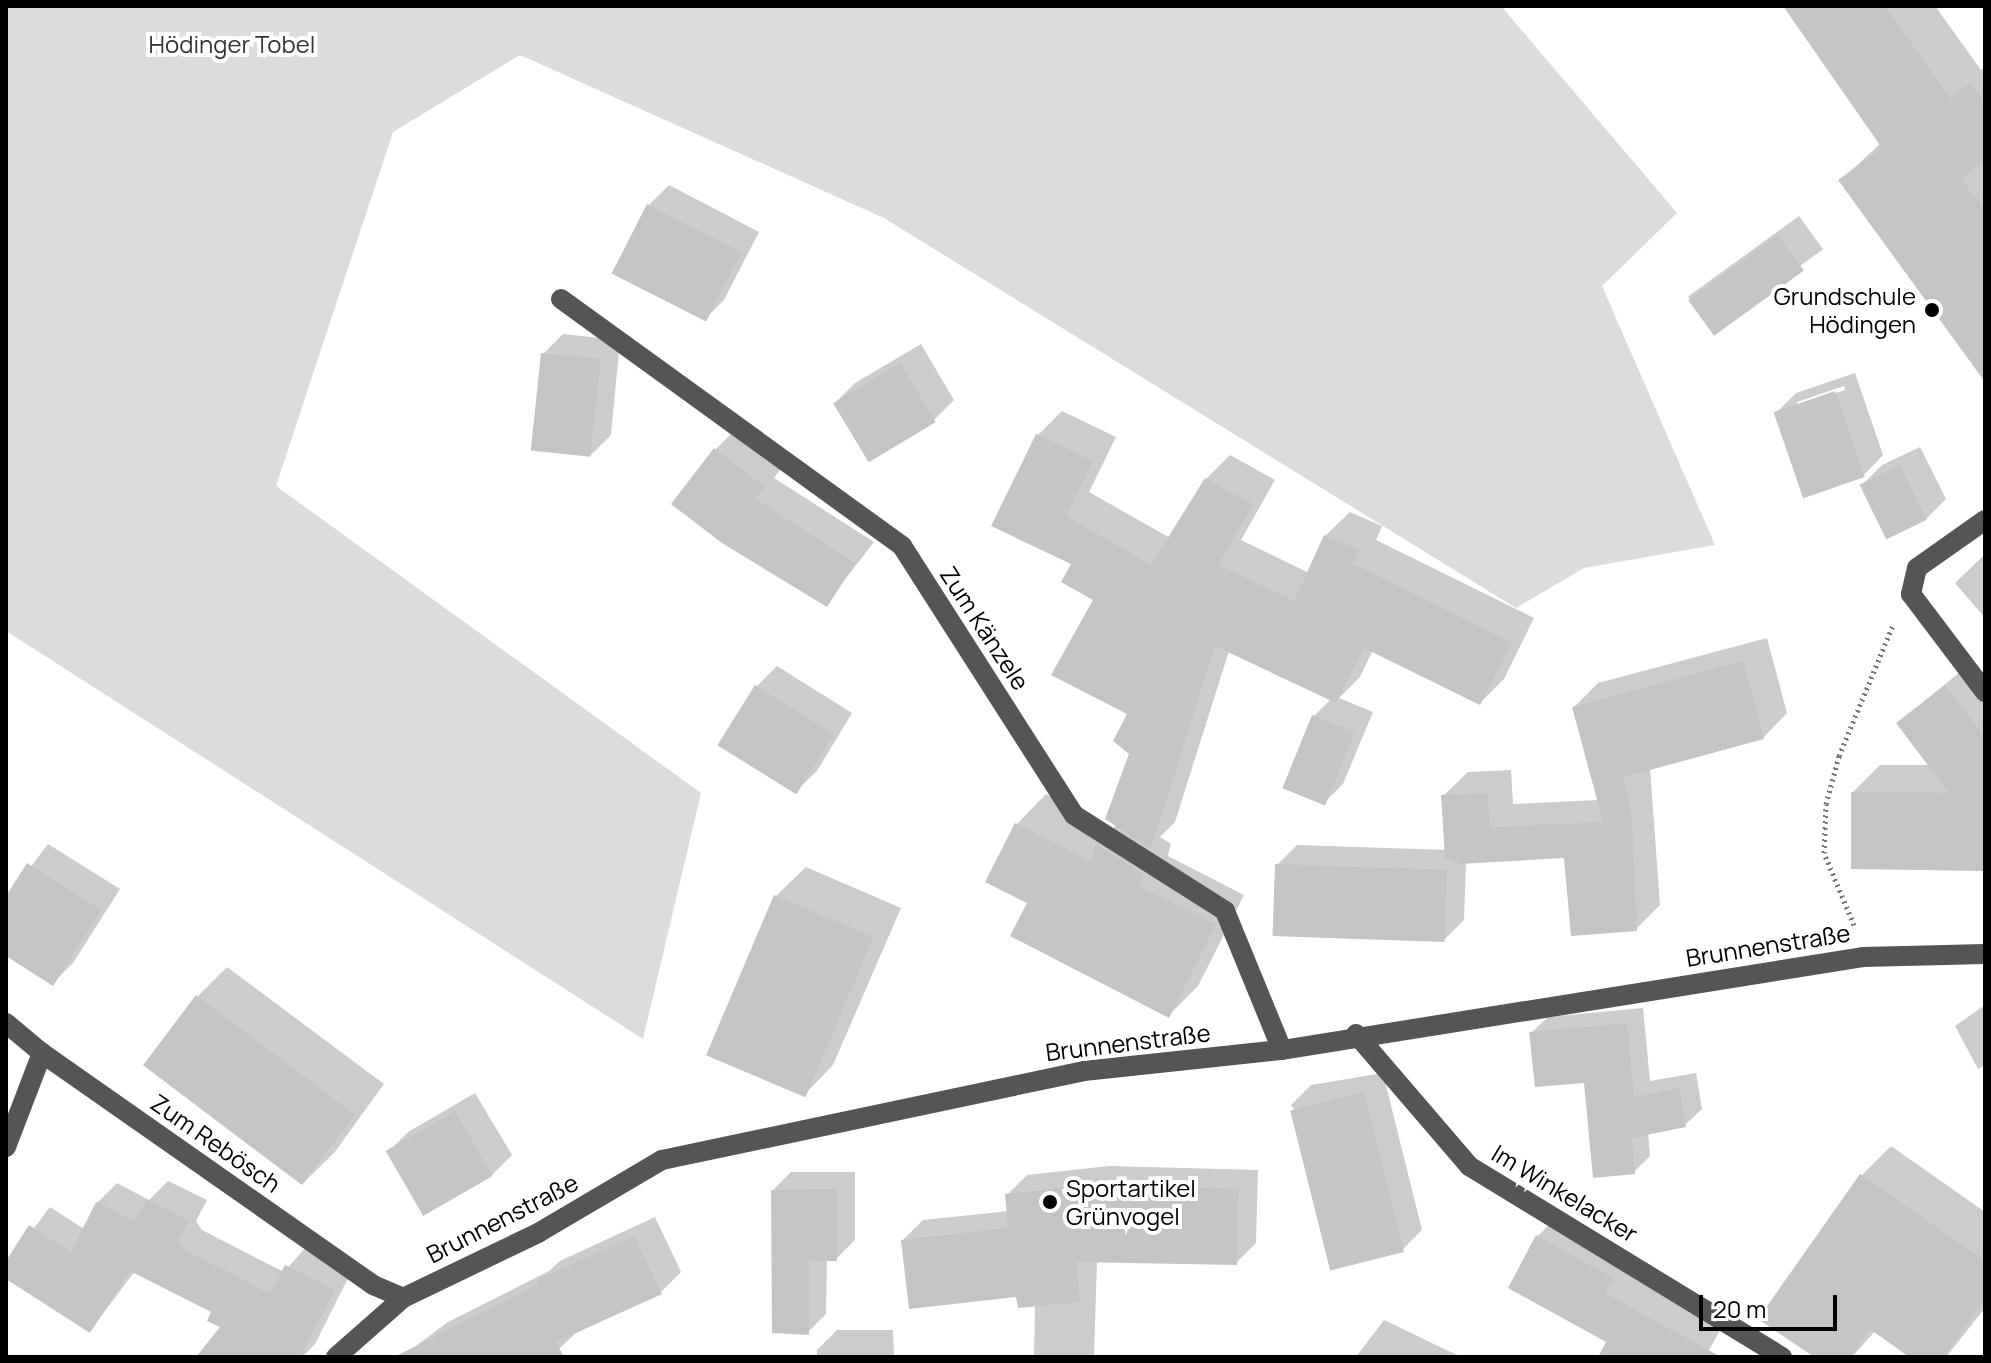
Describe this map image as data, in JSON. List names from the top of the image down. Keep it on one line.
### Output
{"streets":{"street":["Zum Känzele","Brunnenstraße","Zum Rebösch","Im Winkelacker"]},"crossings":[["Zum Känzele","Brunnenstraße"],["Brunnenstraße","Zum Rebösch"],["Brunnenstraße","Im Winkelacker"]],"parks":["Hödinger Tobel"],"places":["Grundschule Hödingen","Sportartikel Grünvogel"],"scale_bar":"20 m"}
